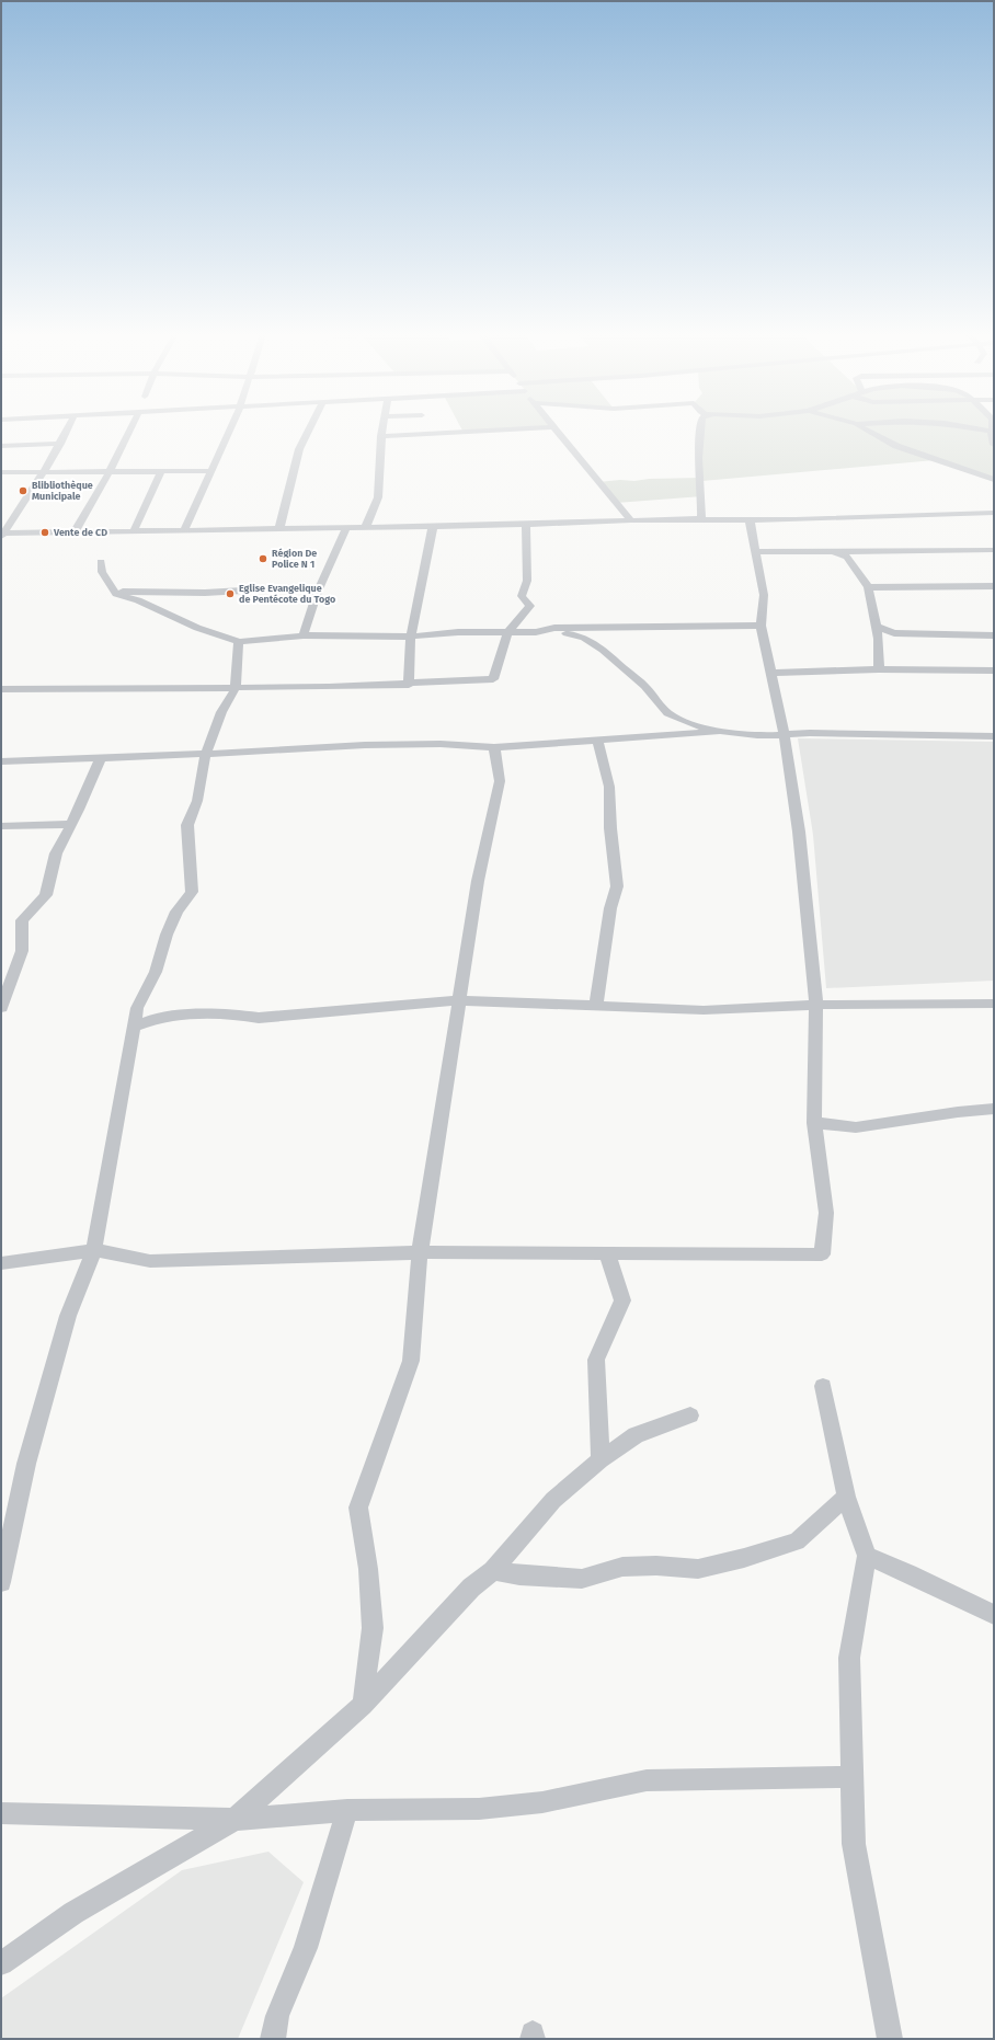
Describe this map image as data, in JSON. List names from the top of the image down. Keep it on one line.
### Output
{"places":["Blibliothèque Municipale","Vente de CD","Région De Police N 1","Eglise Evangelique de Pentécote du Togo"]}
